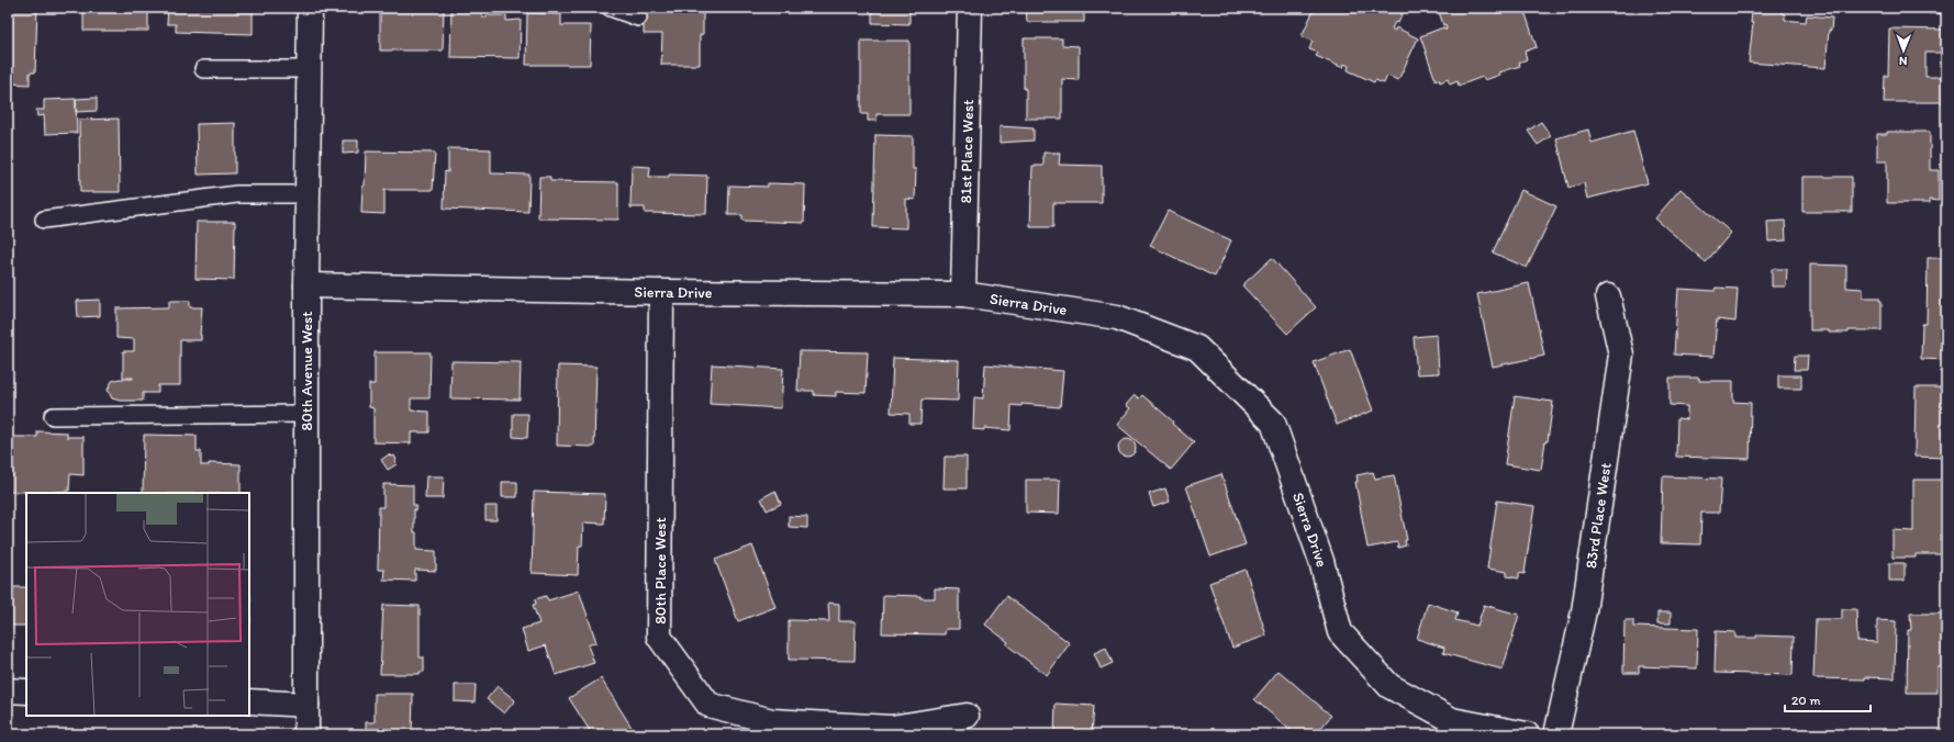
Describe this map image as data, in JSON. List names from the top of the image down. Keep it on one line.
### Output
{"streets":{"street":["81st Place West","Sierra Drive","80th Avenue West","83rd Place West","80th Place West"]},"crossings":[["81st Place West","Sierra Drive"],["Sierra Drive","80th Avenue West"],["Sierra Drive","80th Place West"]],"scale_bar":"20 m","north":"bottom"}
